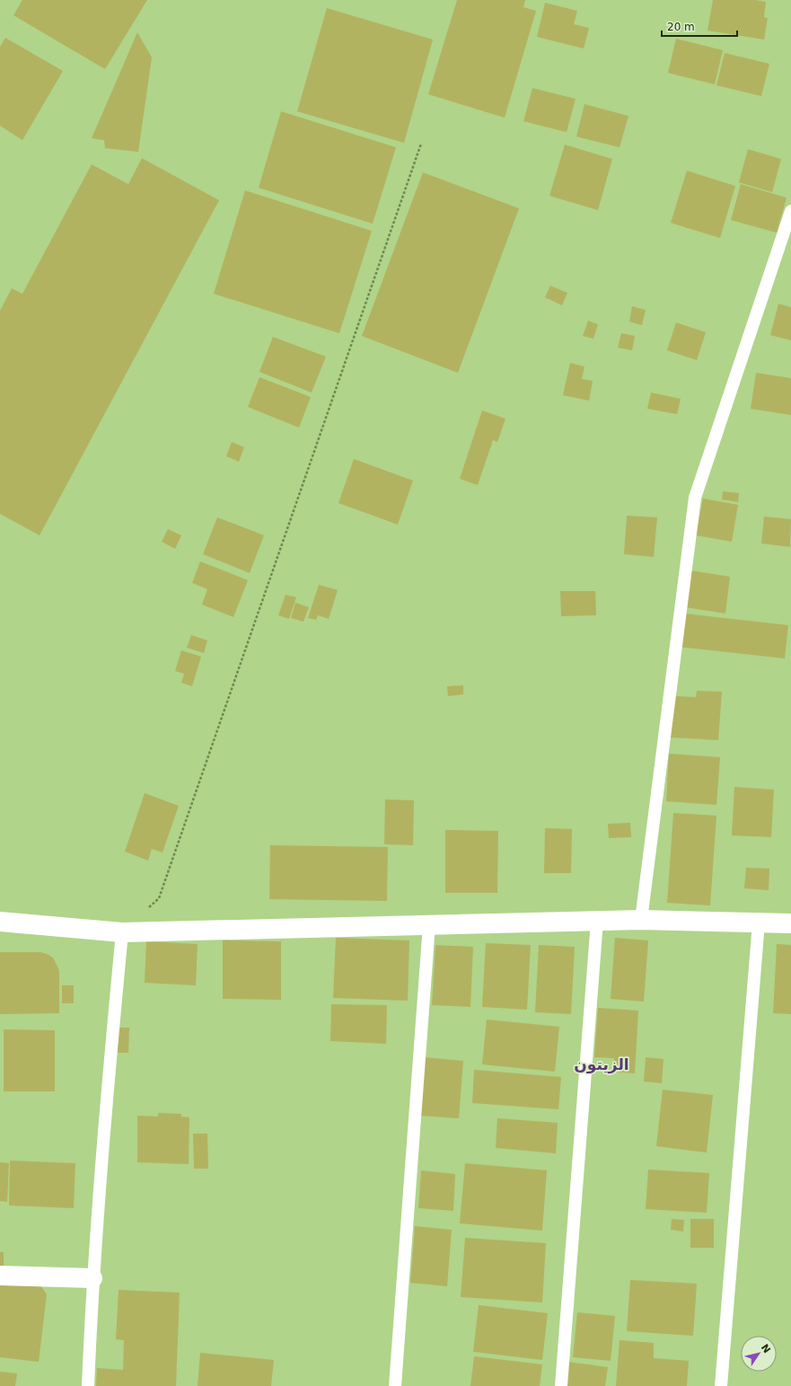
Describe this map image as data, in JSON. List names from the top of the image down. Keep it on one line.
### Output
{"districts":["الزيتون"],"scale_bar":"20 m","north":"top right"}
